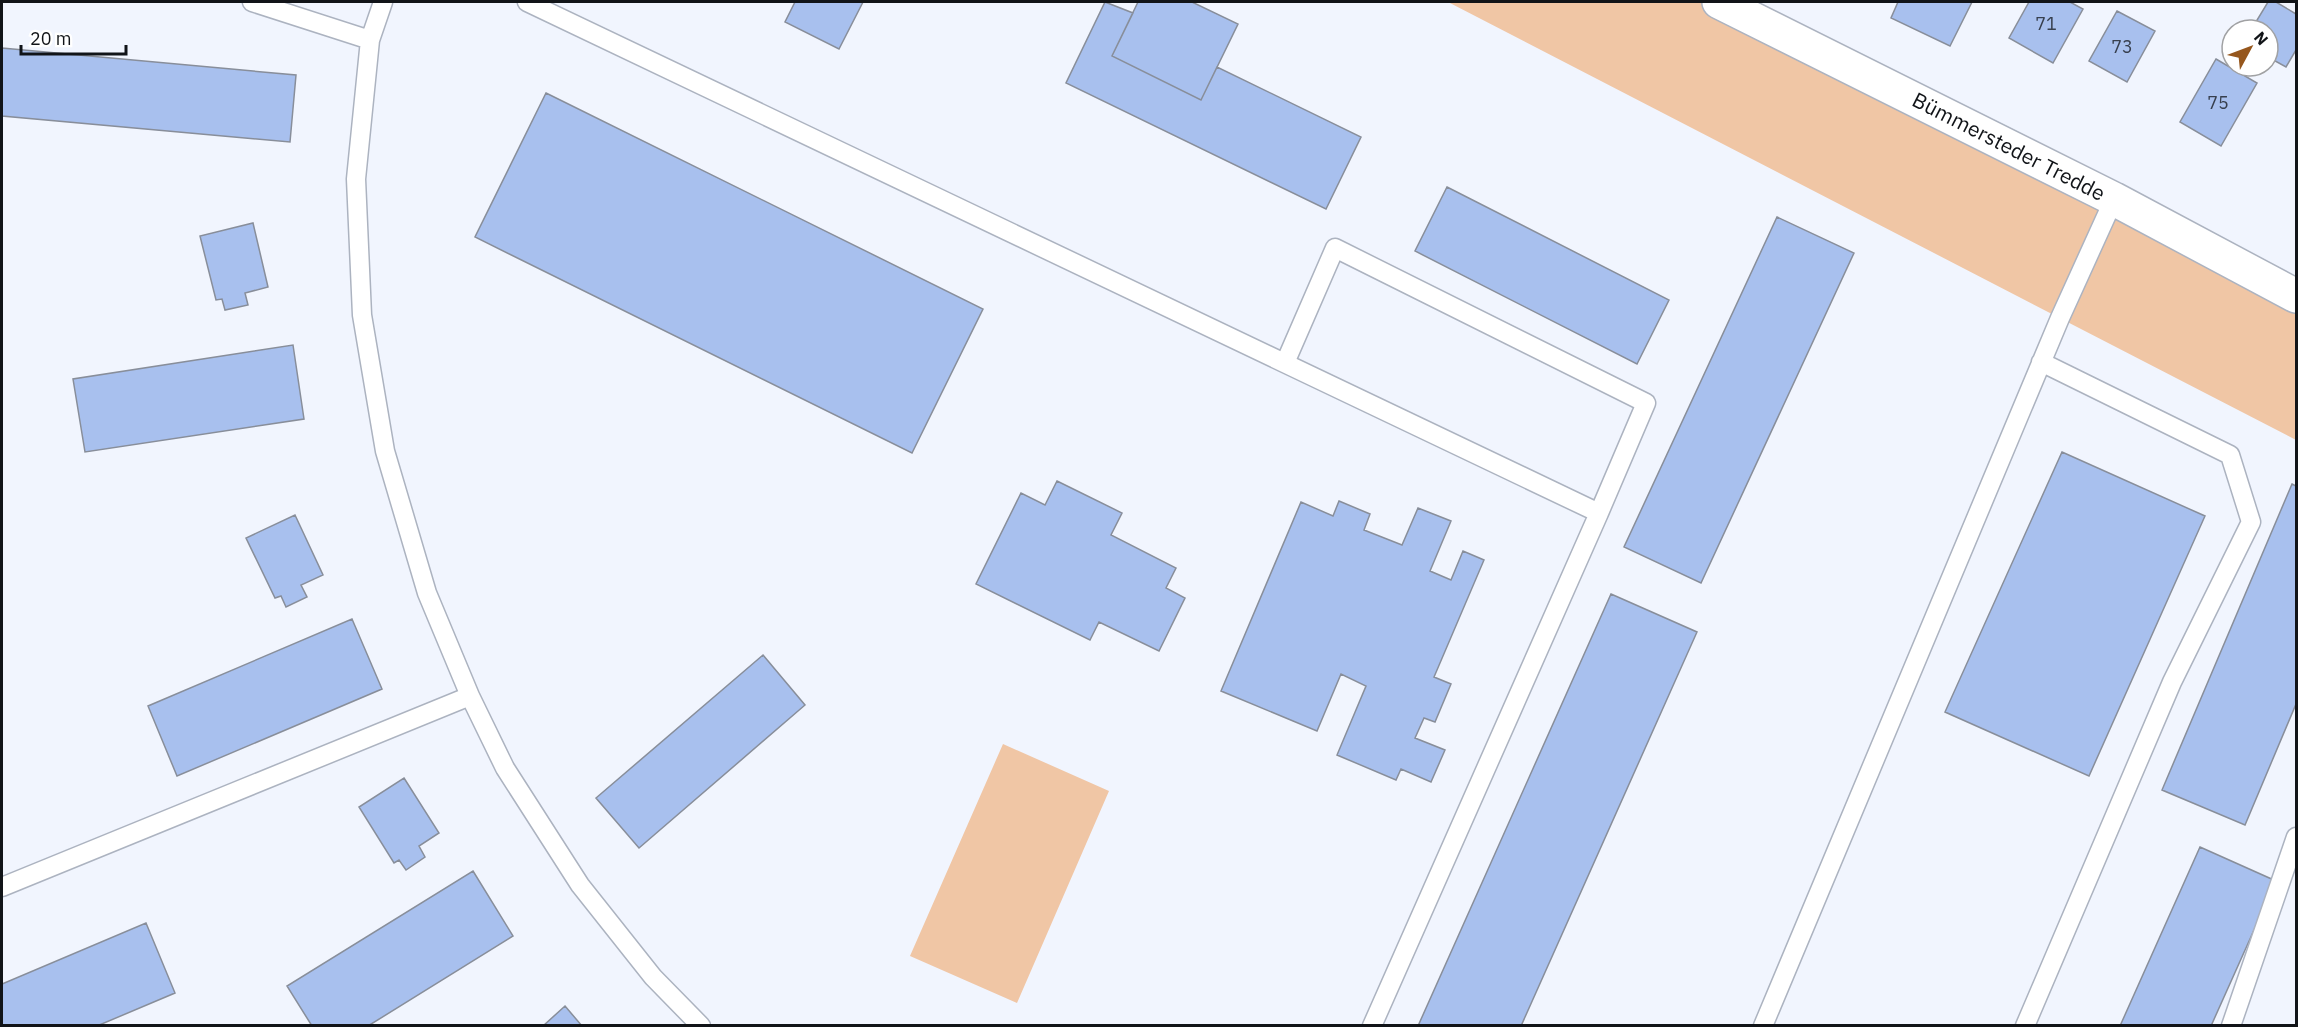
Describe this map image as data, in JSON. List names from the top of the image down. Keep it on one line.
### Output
{"streets":{"street":["Bümmersteder Tredde"]},"house_numbers":["71","73","75"],"scale_bar":"20 m","north":"top right"}
